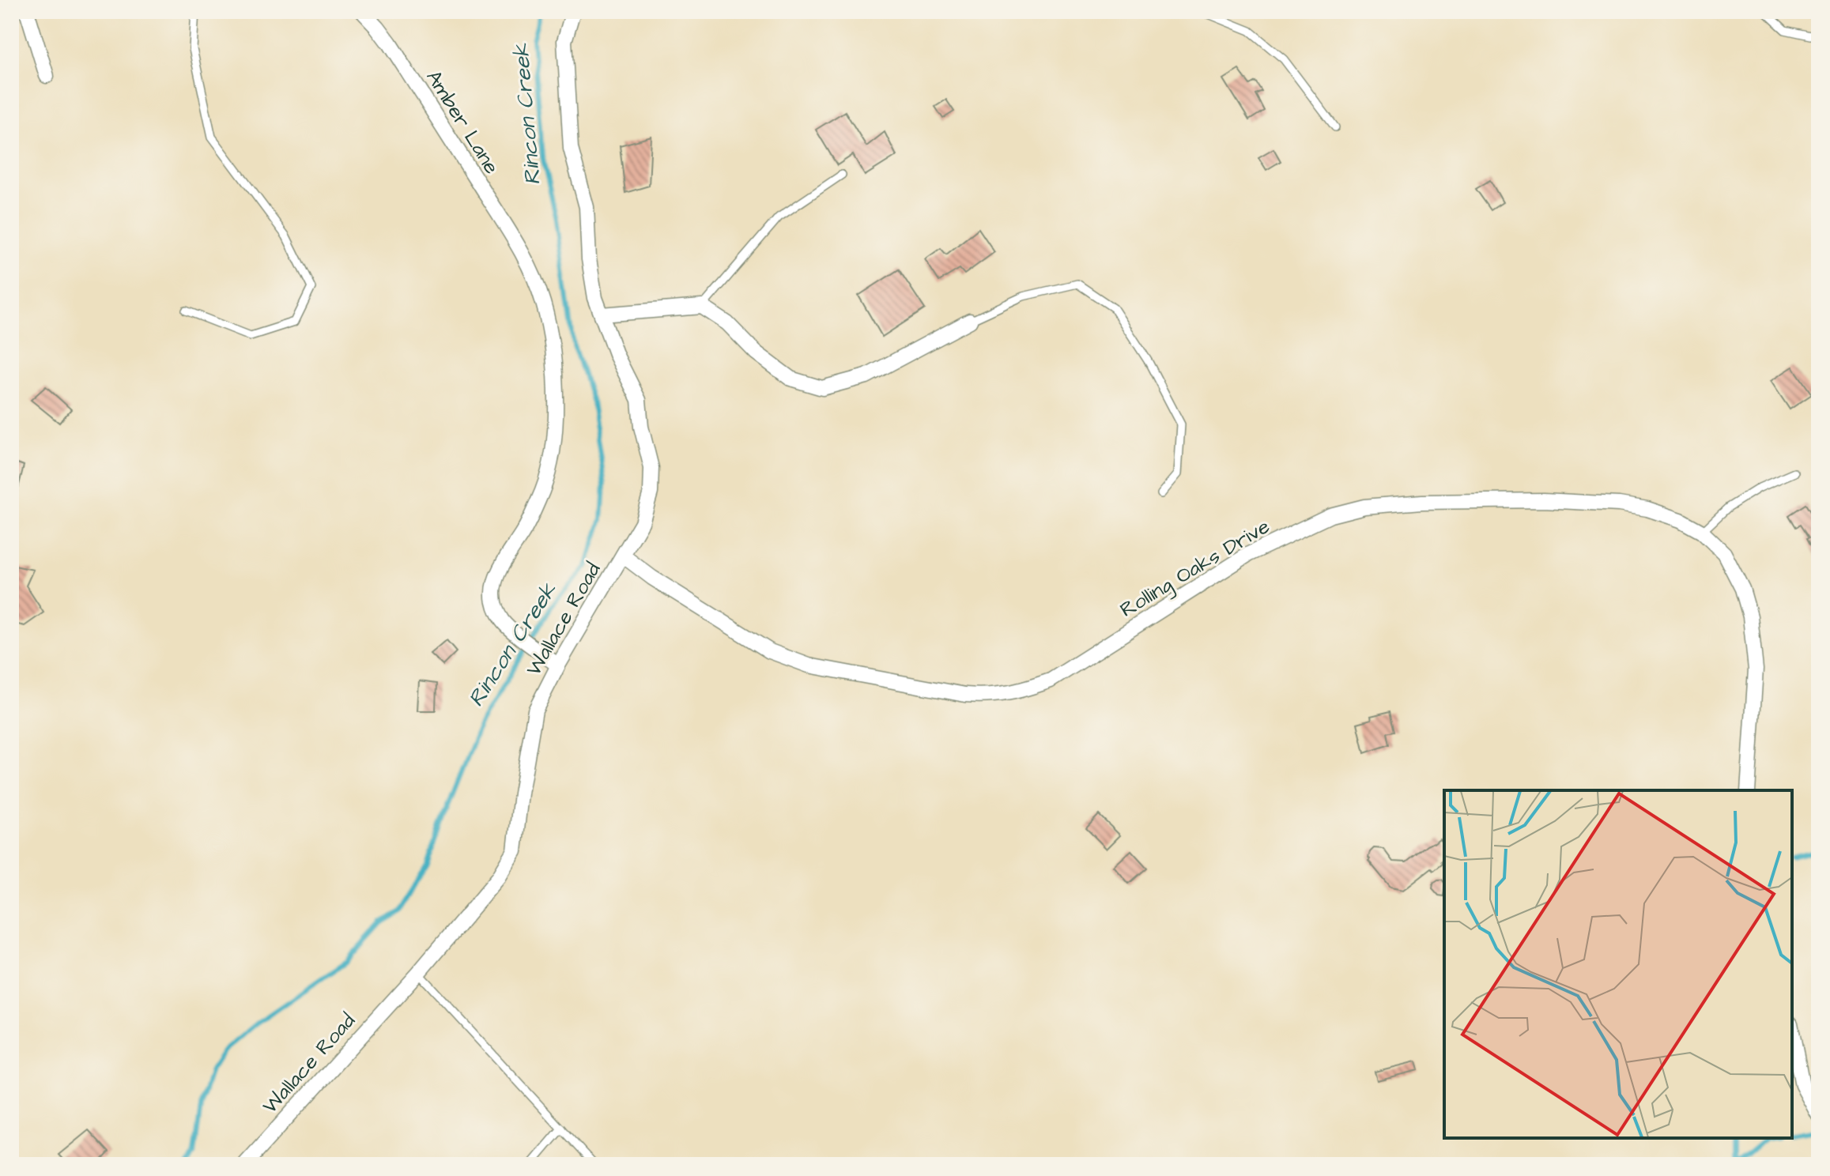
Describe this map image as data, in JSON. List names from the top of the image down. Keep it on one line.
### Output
{"streets":{"street":["Amber Lane","Rolling Oaks Drive","Wallace Road"]},"crossings":[["Amber Lane","Wallace Road"],["Rolling Oaks Drive","Wallace Road"]],"water":["Rincon Creek"]}
